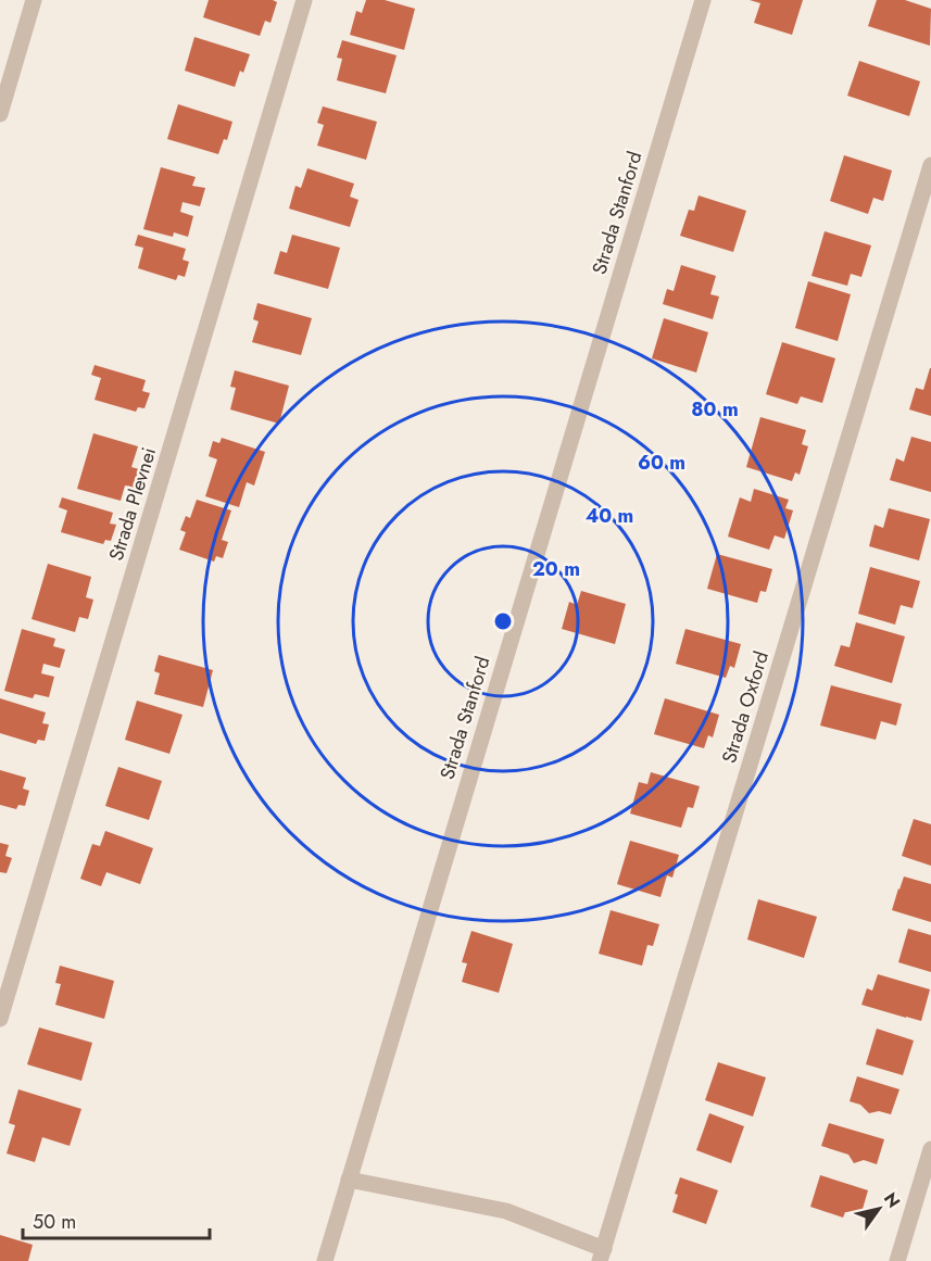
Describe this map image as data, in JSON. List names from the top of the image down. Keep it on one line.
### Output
{"streets":{"street":["Strada Stanford","Strada Plevnei","Strada Oxford"]},"scale_bar":"50 m","north":"top right","rings":["80 m","60 m","40 m","20 m"]}
